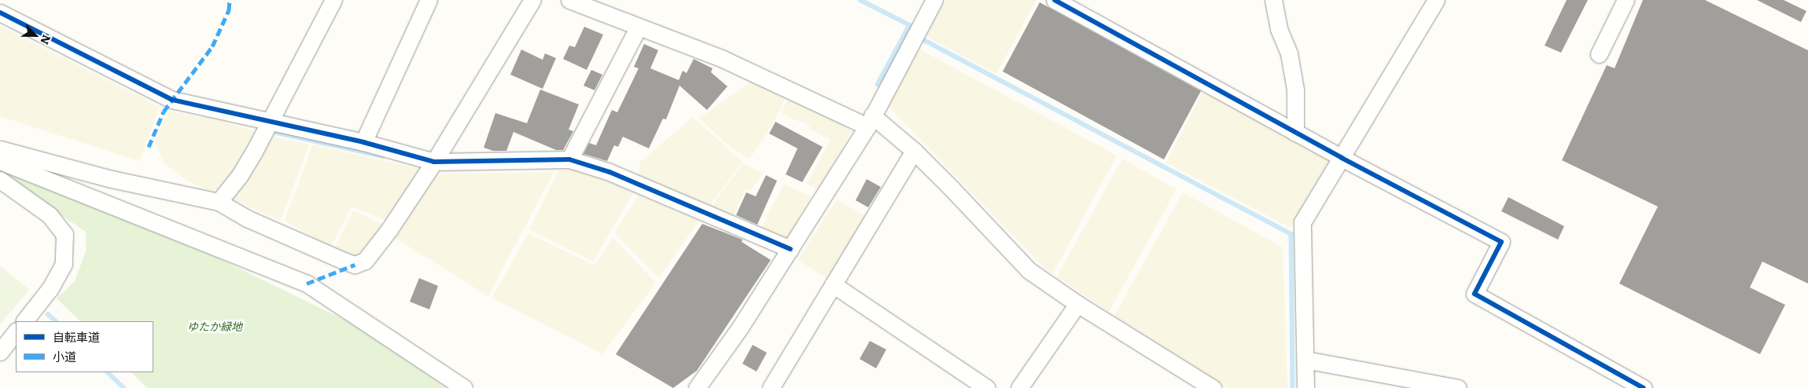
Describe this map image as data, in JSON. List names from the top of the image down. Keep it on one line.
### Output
{"parks":["ゆたか緑地"],"legend":["自転車道","小道"],"north":"bottom right"}
